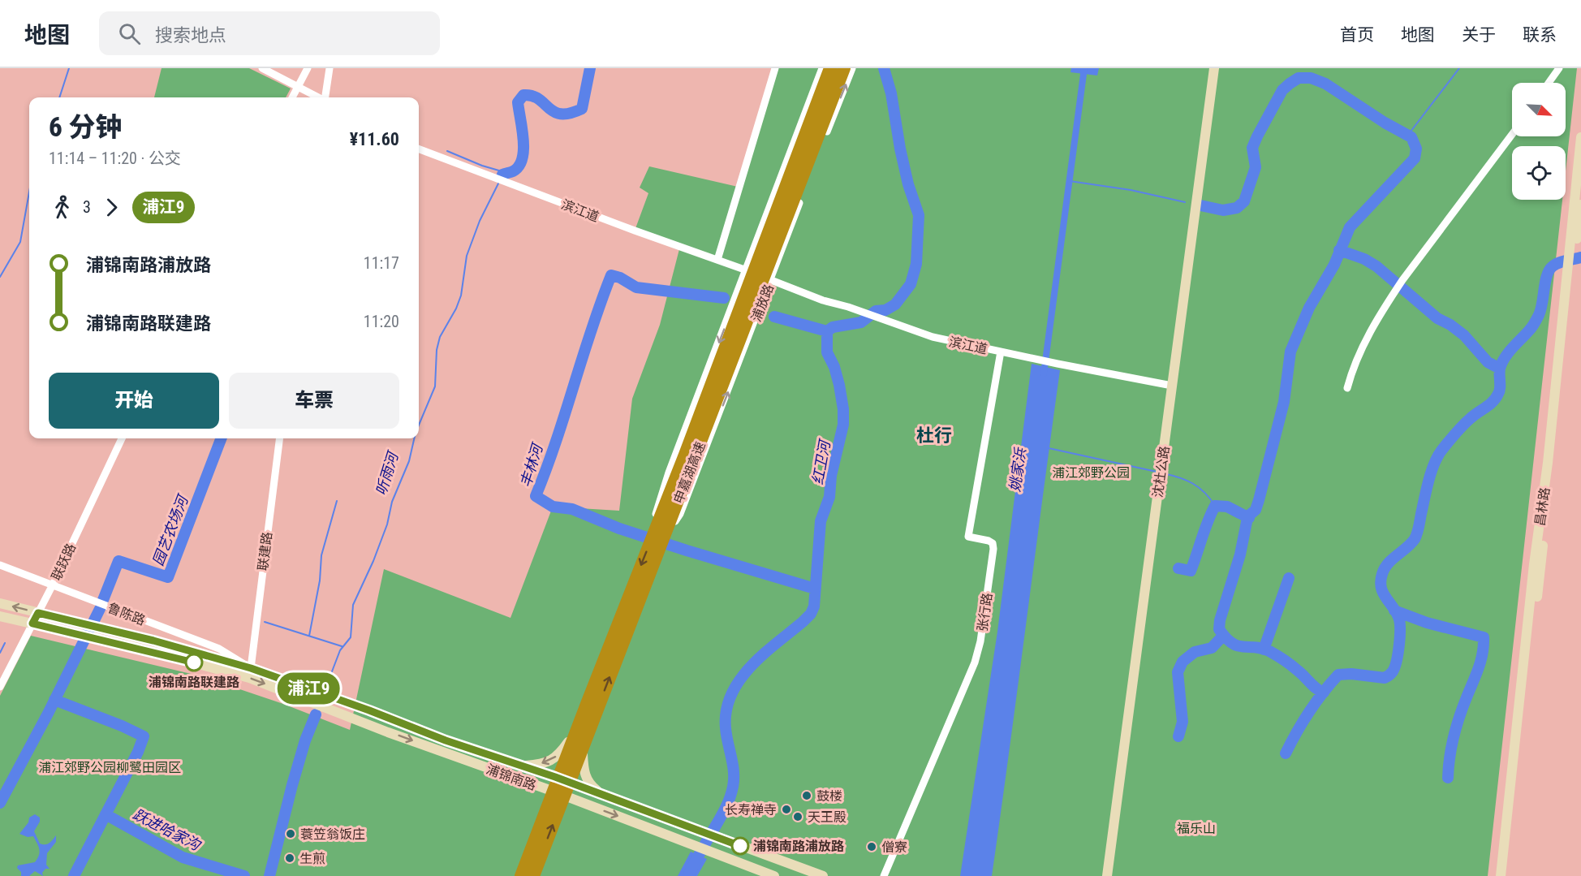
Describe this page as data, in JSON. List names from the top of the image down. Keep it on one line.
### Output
{"streets":{"highway":["申嘉湖高速"],"street":["滨江道","浦放路","沈杜公路","昌林路","联建路","联跃路","张行路","鲁陈路","浦锦南路"]},"crossings":[["滨江道","浦放路"],["滨江道","沈杜公路"],["滨江道","张行路"],["联建路","鲁陈路"],["联建路","浦锦南路"],["联跃路","鲁陈路"],["联跃路","浦锦南路"],["鲁陈路","浦锦南路"]],"districts":["杜行"],"water":["红卫河","丰林河","姚家浜","听雨河","园艺农场河","跃进哈家沟"],"parks":["浦江郊野公园","浦江郊野公园柳鹭田园区","福乐山"],"places":["浦锦南路联建路","鼓楼","长寿禅寺","天王殿","蓑笠翁饭庄","浦锦南路浦放路","僧寮","生煎"],"lines":["bus line 浦江9"],"north":"bottom right","page":{"header":"地图","search":"搜索地点","nav":["首页","地图","关于","联系"],"on_map":"浦江9","heading":["6 分钟","11:14 – 11:20 · 公交","¥11.60"],"legs":["3","浦江9"],"list":[{"name":"浦锦南路浦放路","value":"11:17"},{"name":"浦锦南路联建路","value":"11:20"}],"buttons":["开始","车票"]}}
